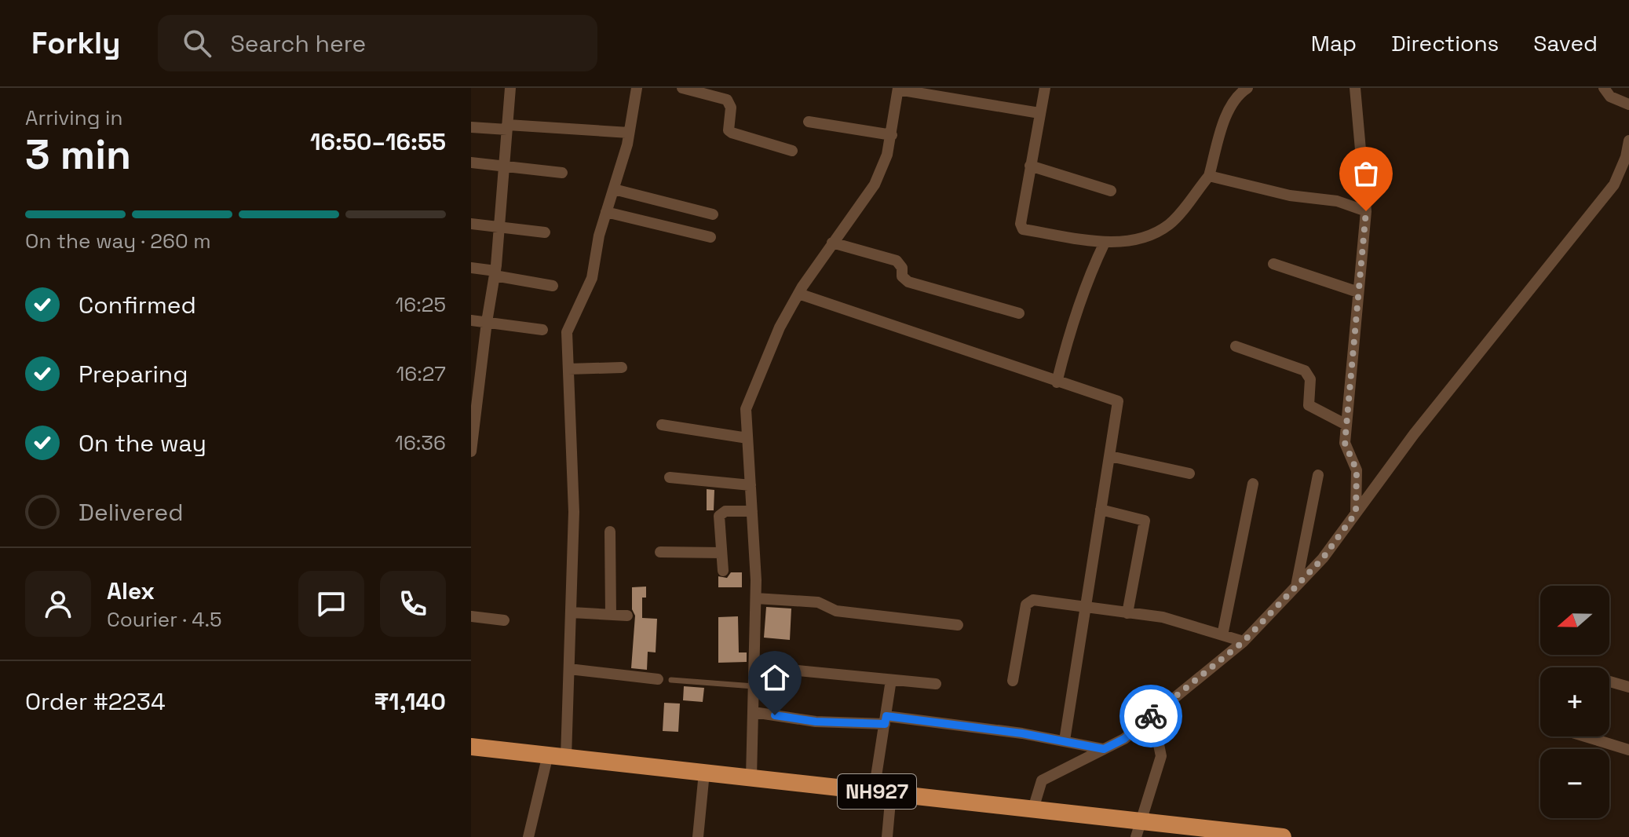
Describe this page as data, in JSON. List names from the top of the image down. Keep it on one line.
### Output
{"streets":{"highway":["NH927"]},"north":"left","page":{"header":"Forkly","search":"Search here","nav":["Map","Directions","Saved"],"heading":["3 min","Arriving in","16:50–16:55"],"panel":["Alex","Courier · 4.5","Order #2234","₹1,140"],"bar":"On the way · 260 m","list":[["Confirmed","16:25"],["Preparing","16:27"],["On the way","16:36"],"Delivered"],"map_buttons":["+","−"]}}
